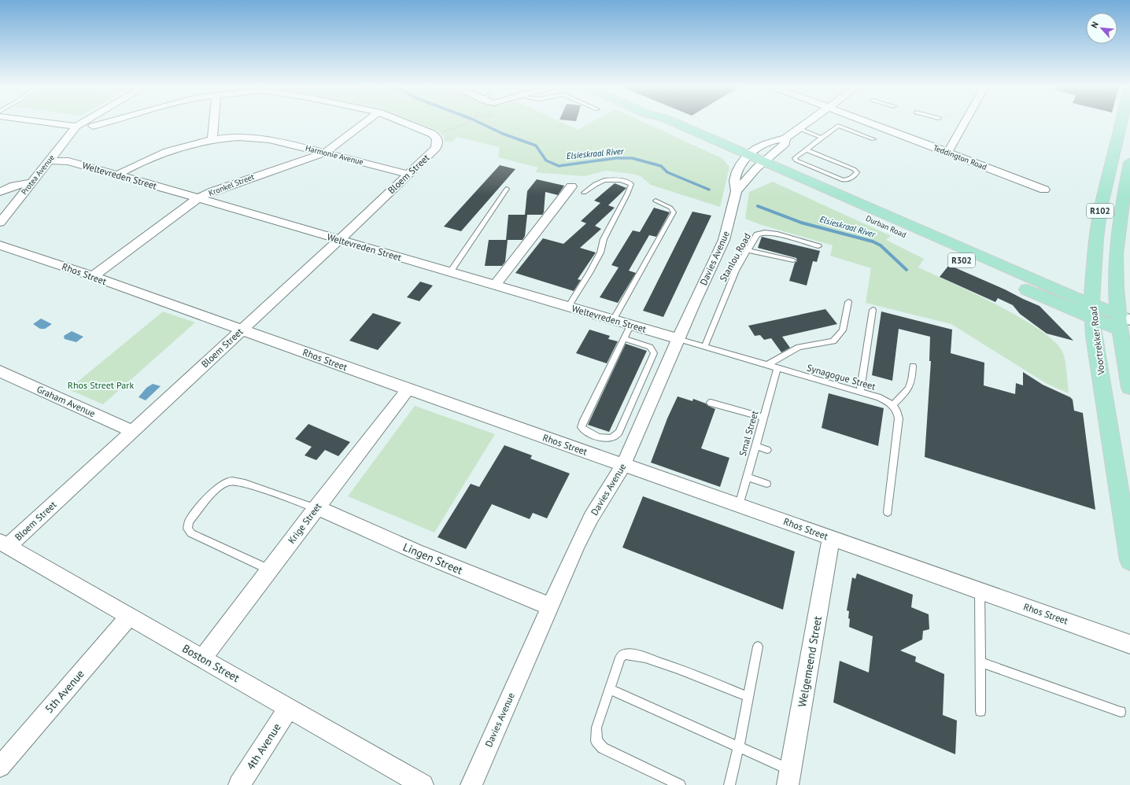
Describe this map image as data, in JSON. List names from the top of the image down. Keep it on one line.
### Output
{"streets":{"main road":["R102","Durban Road","R302","Voortrekker Road"],"street":["Harmonie Avenue","Teddington Road","Bloem Street","Protea Avenue","Weltevreden Street","Kronkel Street","Davies Avenue","Rhos Street","Graham Avenue","Krige Street","Lingen Street","Welgemeend Street","Boston Street","5th Avenue","4th Avenue"],"lane":["Stanlou Road","Synagogue Street","Smal Street"]},"crossings":[["Harmonie Avenue","Bloem Street"],["Harmonie Avenue","Weltevreden Street"],["Harmonie Avenue","Kronkel Street"],["Bloem Street","Weltevreden Street"],["Bloem Street","Rhos Street"],["Bloem Street","Graham Avenue"],["Bloem Street","Boston Street"],["Protea Avenue","Weltevreden Street"],["Weltevreden Street","Kronkel Street"],["Weltevreden Street","Davies Avenue"],["Weltevreden Street","Synagogue Street"],["Kronkel Street","Rhos Street"],["R102","Durban Road"],["Durban Road","Davies Avenue"],["Durban Road","Voortrekker Road"],["Stanlou Road","Synagogue Street"],["Davies Avenue","Rhos Street"],["Davies Avenue","Synagogue Street"],["Davies Avenue","Lingen Street"],["Rhos Street","Smal Street"],["Rhos Street","Krige Street"],["Rhos Street","Welgemeend Street"],["Synagogue Street","Smal Street"],["Krige Street","Lingen Street"],["Krige Street","Boston Street"],["Boston Street","5th Avenue"],["Boston Street","4th Avenue"]],"water":["Elsieskraal River"],"parks":["Rhos Street Park"],"north":"top left"}
